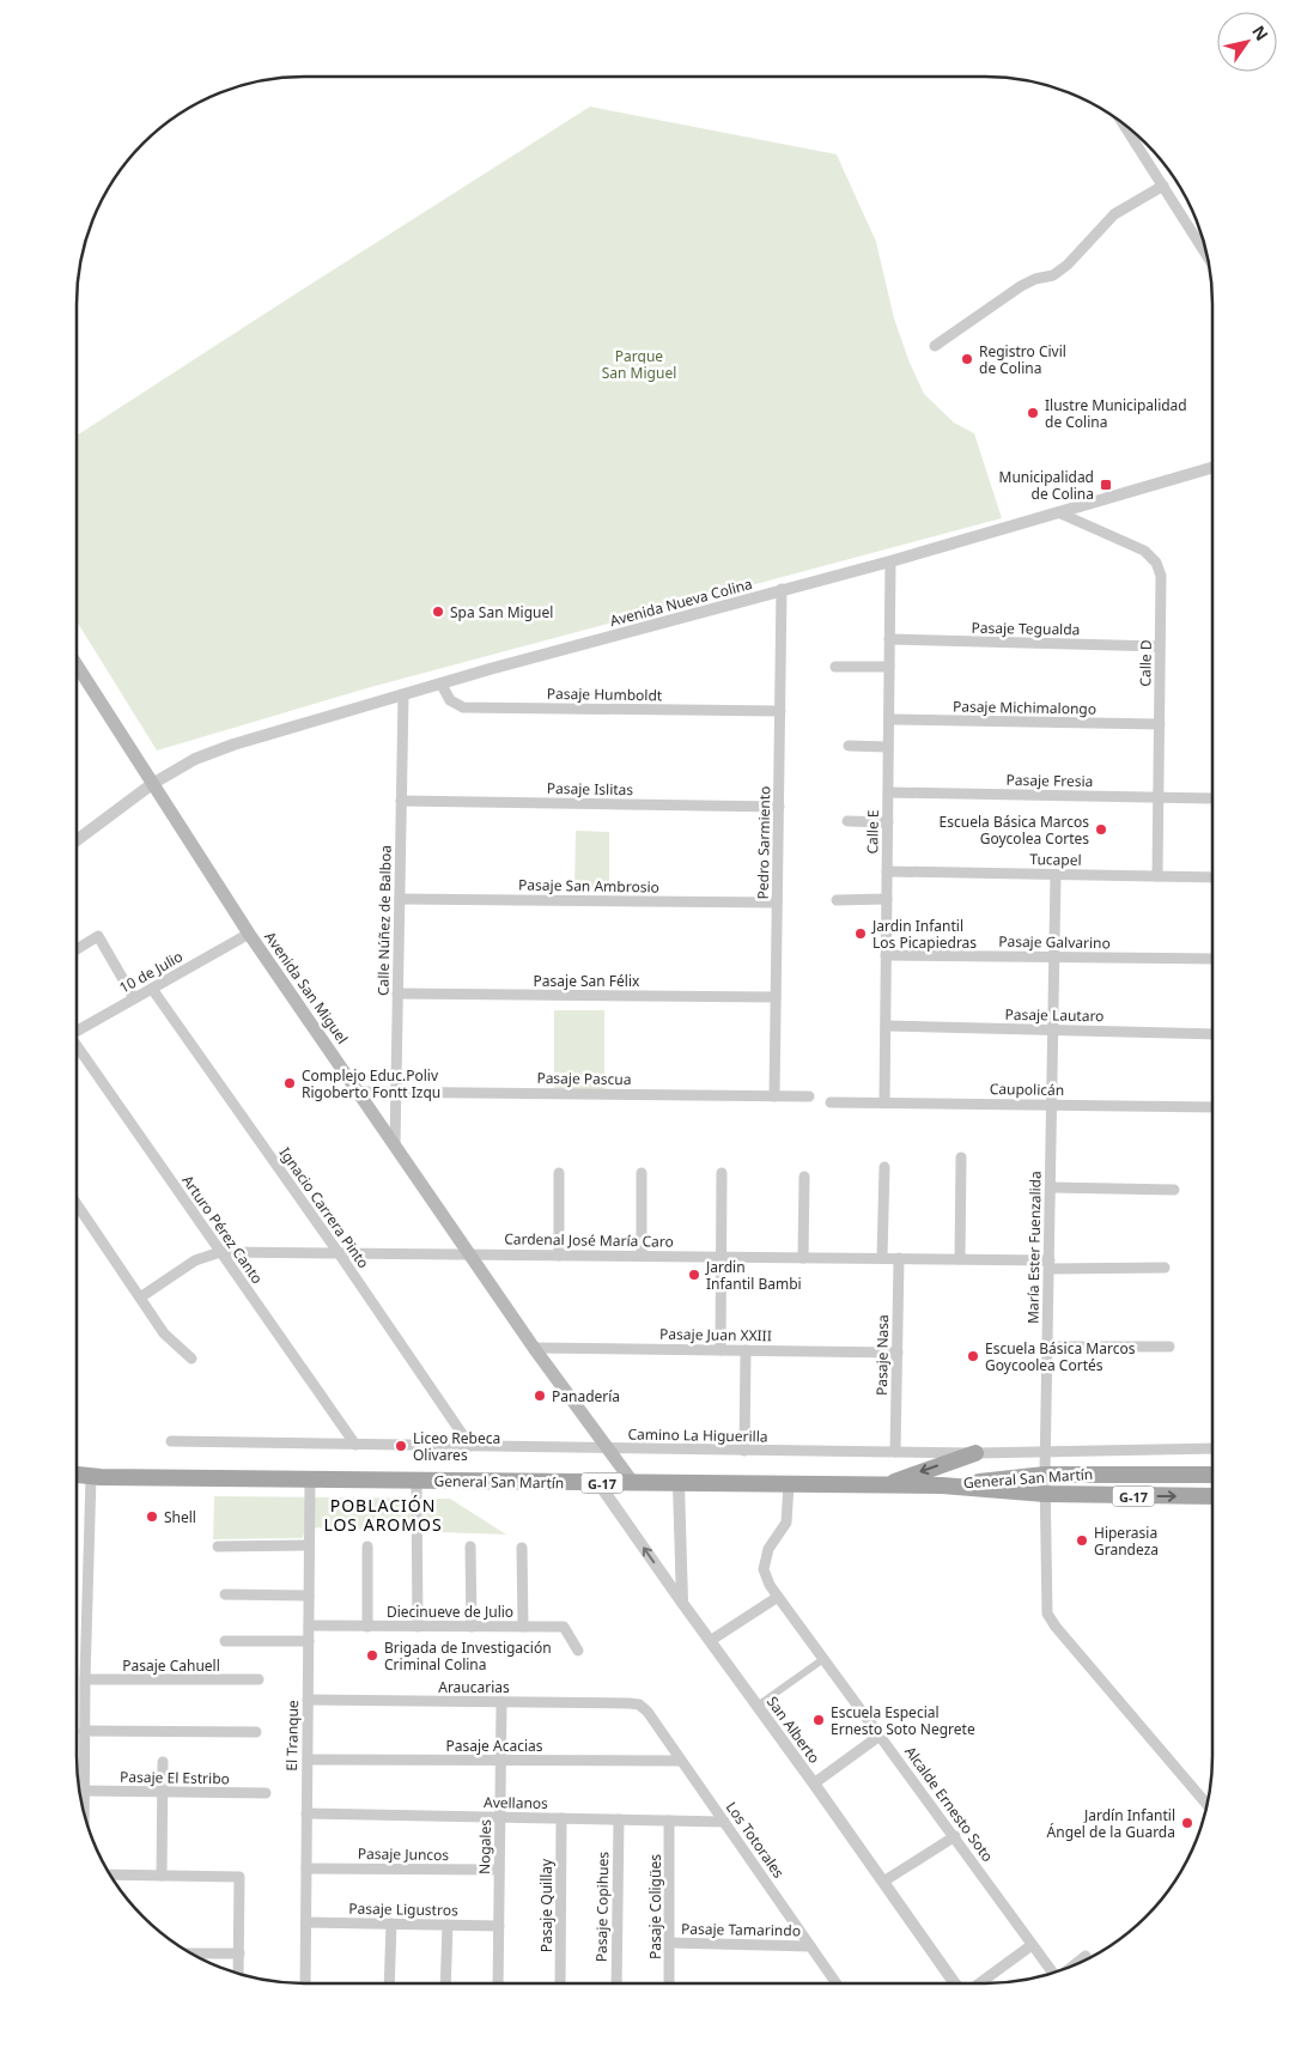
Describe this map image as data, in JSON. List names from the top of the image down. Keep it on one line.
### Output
{"streets":{"main road":["Avenida San Miguel","General San Martín","G-17"],"street":["Avenida Nueva Colina","Pasaje Tegualda","Calle D","Pasaje Humboldt","Pasaje Michimalongo","Pasaje Fresia","Pasaje Islitas","Calle E","Pedro Sarmiento","Tucapel","Pasaje San Ambrosio","Calle Núñez de Balboa","Pasaje Galvarino","10 de Julio","Pasaje San Félix","Pasaje Lautaro","Pasaje Pascua","Caupolicán","Ignacio Carrera Pinto","Arturo Pérez Canto","Cardenal José María Caro","María Ester Fuenzalida","Pasaje Juan XXIII","Pasaje Nasa","Camino La Higuerilla","Diecinueve de Julio","Pasaje Cahuell","Araucarias","San Alberto","El Tranque","Pasaje Acacias","Pasaje El Estribo","Avellanos","Alcalde Ernesto Soto","Los Totorales","Nogales","Pasaje Juncos","Pasaje Quillay","Pasaje Copihues","Pasaje Coligües","Pasaje Ligustros","Pasaje Tamarindo"]},"crossings":[["Avenida Nueva Colina","Calle D"],["Avenida Nueva Colina","Pasaje Humboldt"],["Avenida Nueva Colina","Calle E"],["Avenida Nueva Colina","Pedro Sarmiento"],["Avenida Nueva Colina","Calle Núñez de Balboa"],["Avenida Nueva Colina","Avenida San Miguel"],["Pasaje Tegualda","Calle D"],["Pasaje Tegualda","Calle E"],["Calle D","Pasaje Michimalongo"],["Calle D","Pasaje Fresia"],["Calle D","Tucapel"],["Pasaje Humboldt","Pedro Sarmiento"],["Pasaje Michimalongo","Calle E"],["Pasaje Fresia","Calle E"],["Pasaje Islitas","Pedro Sarmiento"],["Pasaje Islitas","Calle Núñez de Balboa"],["Calle E","Tucapel"],["Calle E","Pasaje Galvarino"],["Calle E","Pasaje Lautaro"],["Calle E","Caupolicán"],["Pedro Sarmiento","Pasaje San Ambrosio"],["Pedro Sarmiento","Pasaje San Félix"],["Pedro Sarmiento","Pasaje Pascua"],["Tucapel","María Ester Fuenzalida"],["Pasaje San Ambrosio","Calle Núñez de Balboa"],["Calle Núñez de Balboa","Pasaje San Félix"],["Calle Núñez de Balboa","Avenida San Miguel"],["Calle Núñez de Balboa","Pasaje Pascua"],["Pasaje Galvarino","María Ester Fuenzalida"],["10 de Julio","Avenida San Miguel"],["10 de Julio","Ignacio Carrera Pinto"],["Avenida San Miguel","Pasaje Pascua"],["Avenida San Miguel","Cardenal José María Caro"],["Avenida San Miguel","Pasaje Juan XXIII"],["Avenida San Miguel","Camino La Higuerilla"],["Avenida San Miguel","General San Martín"],["Pasaje Lautaro","María Ester Fuenzalida"],["Caupolicán","María Ester Fuenzalida"],["Ignacio Carrera Pinto","Cardenal José María Caro"],["Ignacio Carrera Pinto","Camino La Higuerilla"],["Arturo Pérez Canto","Cardenal José María Caro"],["Arturo Pérez Canto","Camino La Higuerilla"],["Cardenal José María Caro","María Ester Fuenzalida"],["Cardenal José María Caro","Pasaje Nasa"],["María Ester Fuenzalida","Camino La Higuerilla"],["María Ester Fuenzalida","General San Martín"],["Pasaje Juan XXIII","Pasaje Nasa"],["Pasaje Nasa","Camino La Higuerilla"],["General San Martín","San Alberto"],["General San Martín","El Tranque"],["General San Martín","Alcalde Ernesto Soto"],["Diecinueve de Julio","El Tranque"],["Araucarias","El Tranque"],["Araucarias","Los Totorales"],["Araucarias","Nogales"],["El Tranque","Pasaje Acacias"],["El Tranque","Avellanos"],["El Tranque","Pasaje Juncos"],["El Tranque","Pasaje Ligustros"],["Pasaje Acacias","Los Totorales"],["Pasaje Acacias","Nogales"],["Avellanos","Los Totorales"],["Avellanos","Nogales"],["Avellanos","Pasaje Quillay"],["Avellanos","Pasaje Copihues"],["Avellanos","Pasaje Coligües"],["Los Totorales","Pasaje Tamarindo"],["Nogales","Pasaje Juncos"],["Nogales","Pasaje Ligustros"],["Pasaje Coligües","Pasaje Tamarindo"]],"districts":["POBLACIÓN LOS AROMOS"],"parks":["Parque San Miguel"],"places":{"other":["Registro Civil de Colina","Ilustre Municipalidad de Colina","Spa San Miguel","Escuela Básica Marcos Goycolea Cortes","Jardin Infantil Los Picapiedras","Complejo Educ.Poliv Rigoberto Fontt Izqu","Jardin Infantil Bambi","Escuela Básica Marcos Goycoolea Cortés","Panadería","Liceo Rebeca Olivares","Shell","Hiperasia Grandeza","Brigada de Investigación Criminal Colina","Escuela Especial Ernesto Soto Negrete","Jardín Infantil Ángel de la Guarda"],"transit":["Municipalidad de Colina"]},"north":"top right"}
